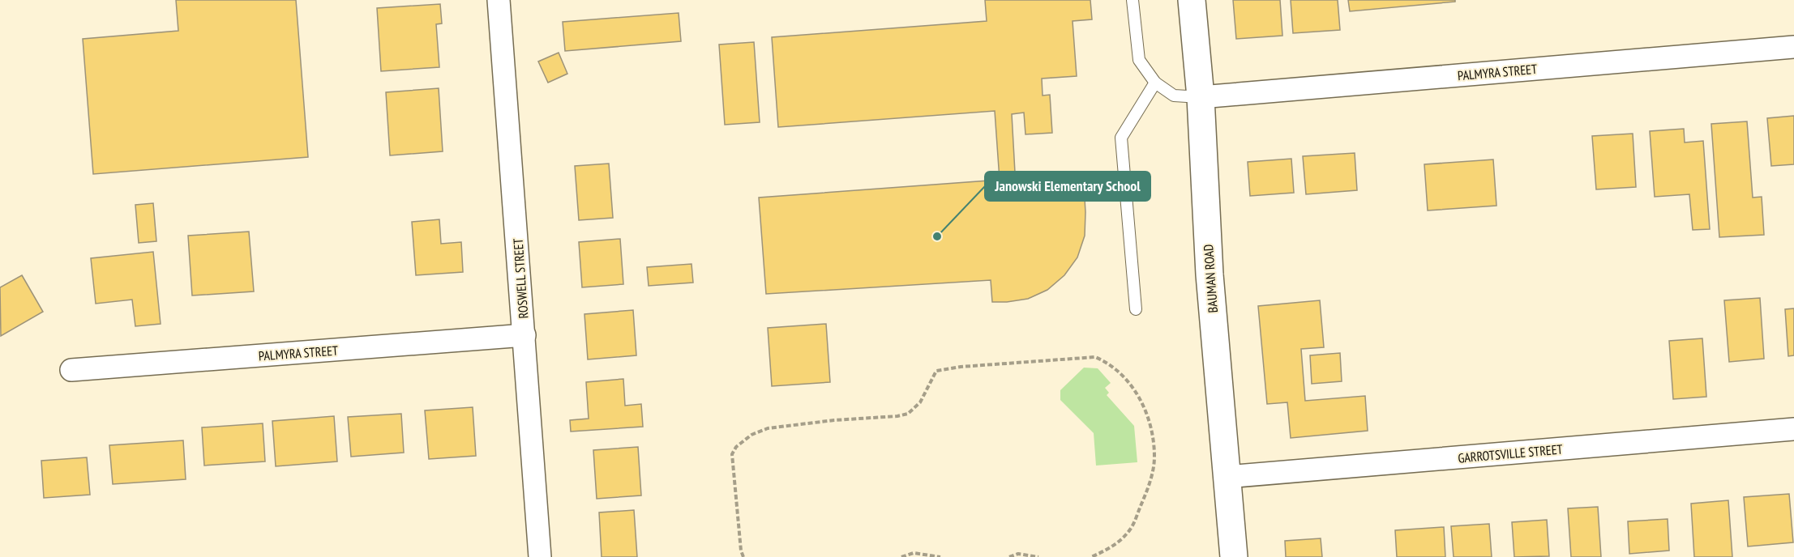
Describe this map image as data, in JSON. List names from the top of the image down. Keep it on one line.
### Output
{"streets":{"street":["PALMYRA STREET","ROSWELL STREET","BAUMAN ROAD","GARROTSVILLE STREET"]},"crossings":[["PALMYRA STREET","ROSWELL STREET"],["PALMYRA STREET","BAUMAN ROAD"],["BAUMAN ROAD","GARROTSVILLE STREET"]],"places":["Janowski Elementary School"]}
